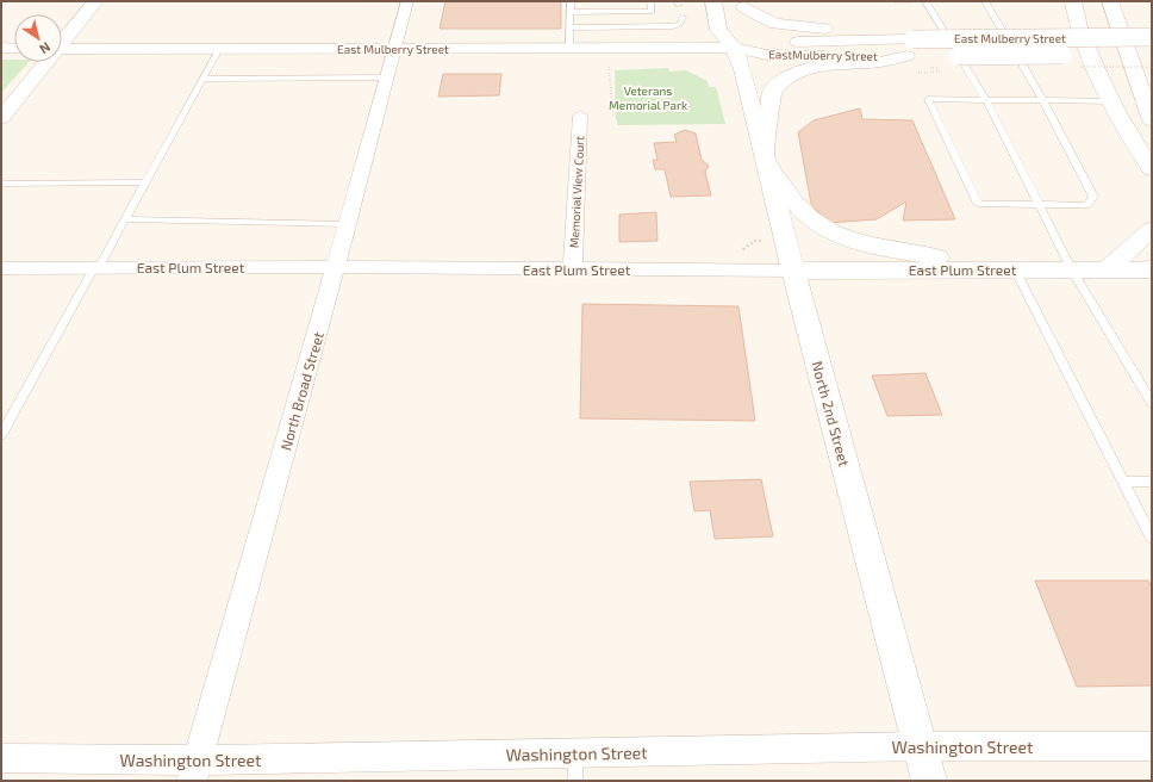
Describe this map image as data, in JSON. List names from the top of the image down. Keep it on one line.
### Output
{"streets":{"main road":["East Mulberry Street","EastMulberry Street","East Plum Street","North 2nd Street"],"street":["Memorial View Court","North Broad Street","Washington Street"]},"crossings":[["East Mulberry Street","EastMulberry Street"],["East Mulberry Street","North Broad Street"],["East Mulberry Street","North 2nd Street"],["EastMulberry Street","North 2nd Street"],["Memorial View Court","East Plum Street"],["East Plum Street","North Broad Street"],["East Plum Street","North 2nd Street"],["North Broad Street","Washington Street"],["North 2nd Street","Washington Street"]],"parks":["Veterans Memorial Park"],"north":"bottom right"}
